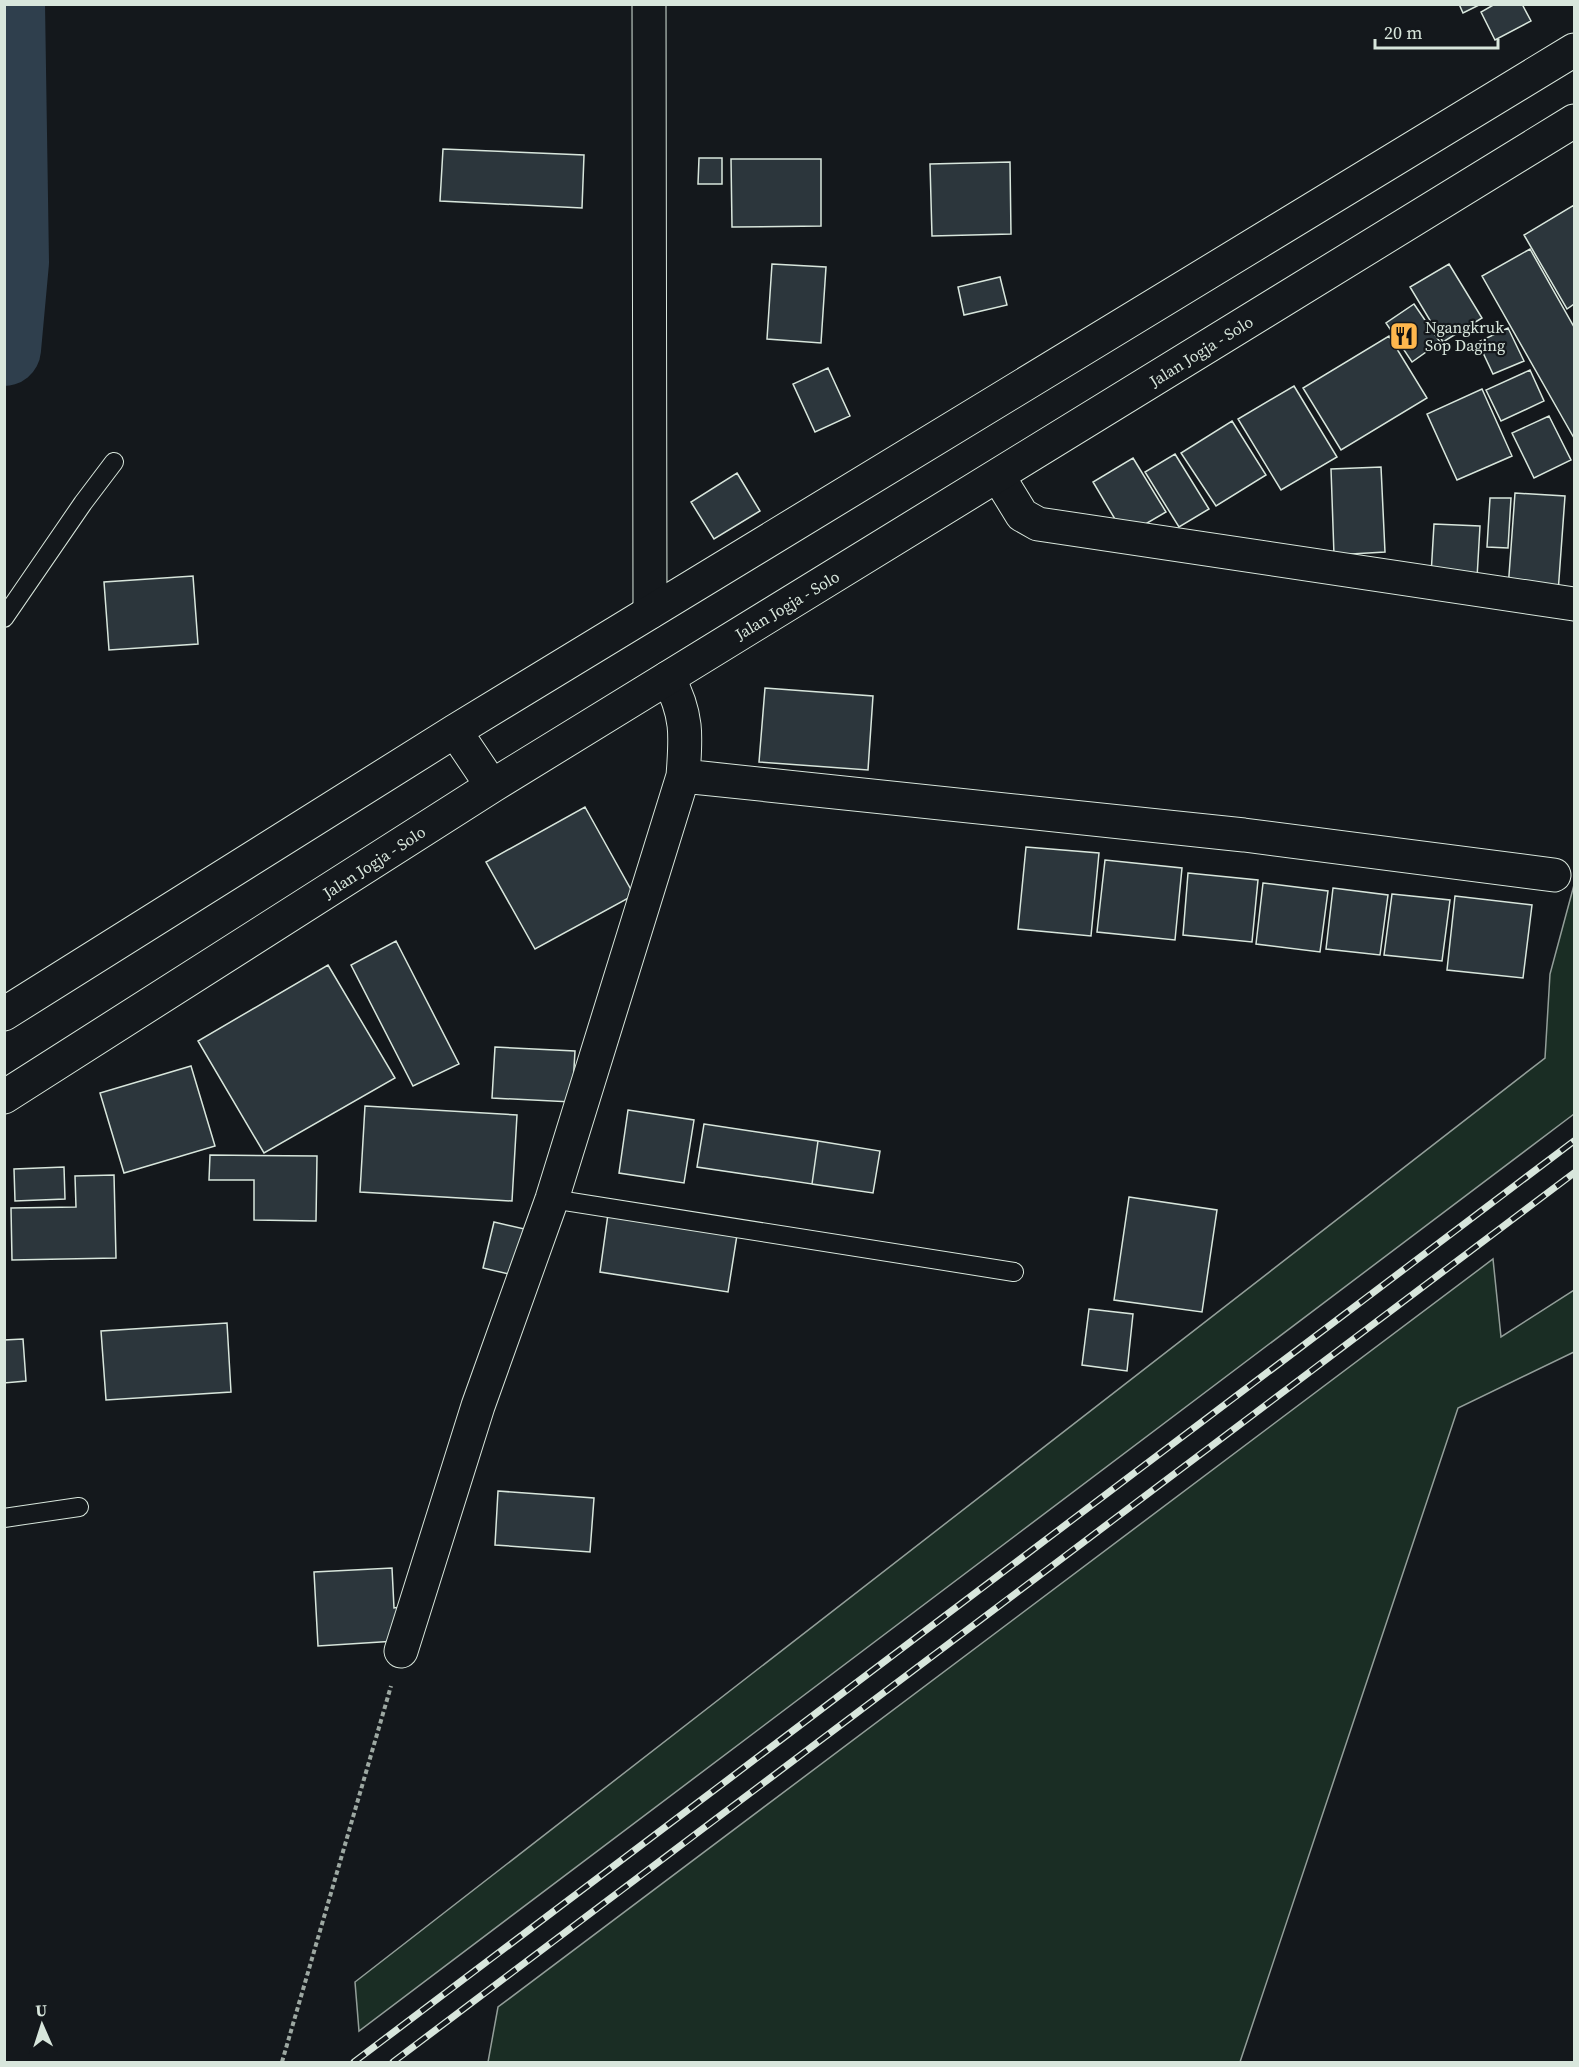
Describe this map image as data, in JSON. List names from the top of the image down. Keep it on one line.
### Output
{"streets":{"main road":["Jalan Jogja - Solo"]},"places":{"restaurant":["Ngangkruk Sop Daging"]},"scale_bar":"20 m","north":"top"}
